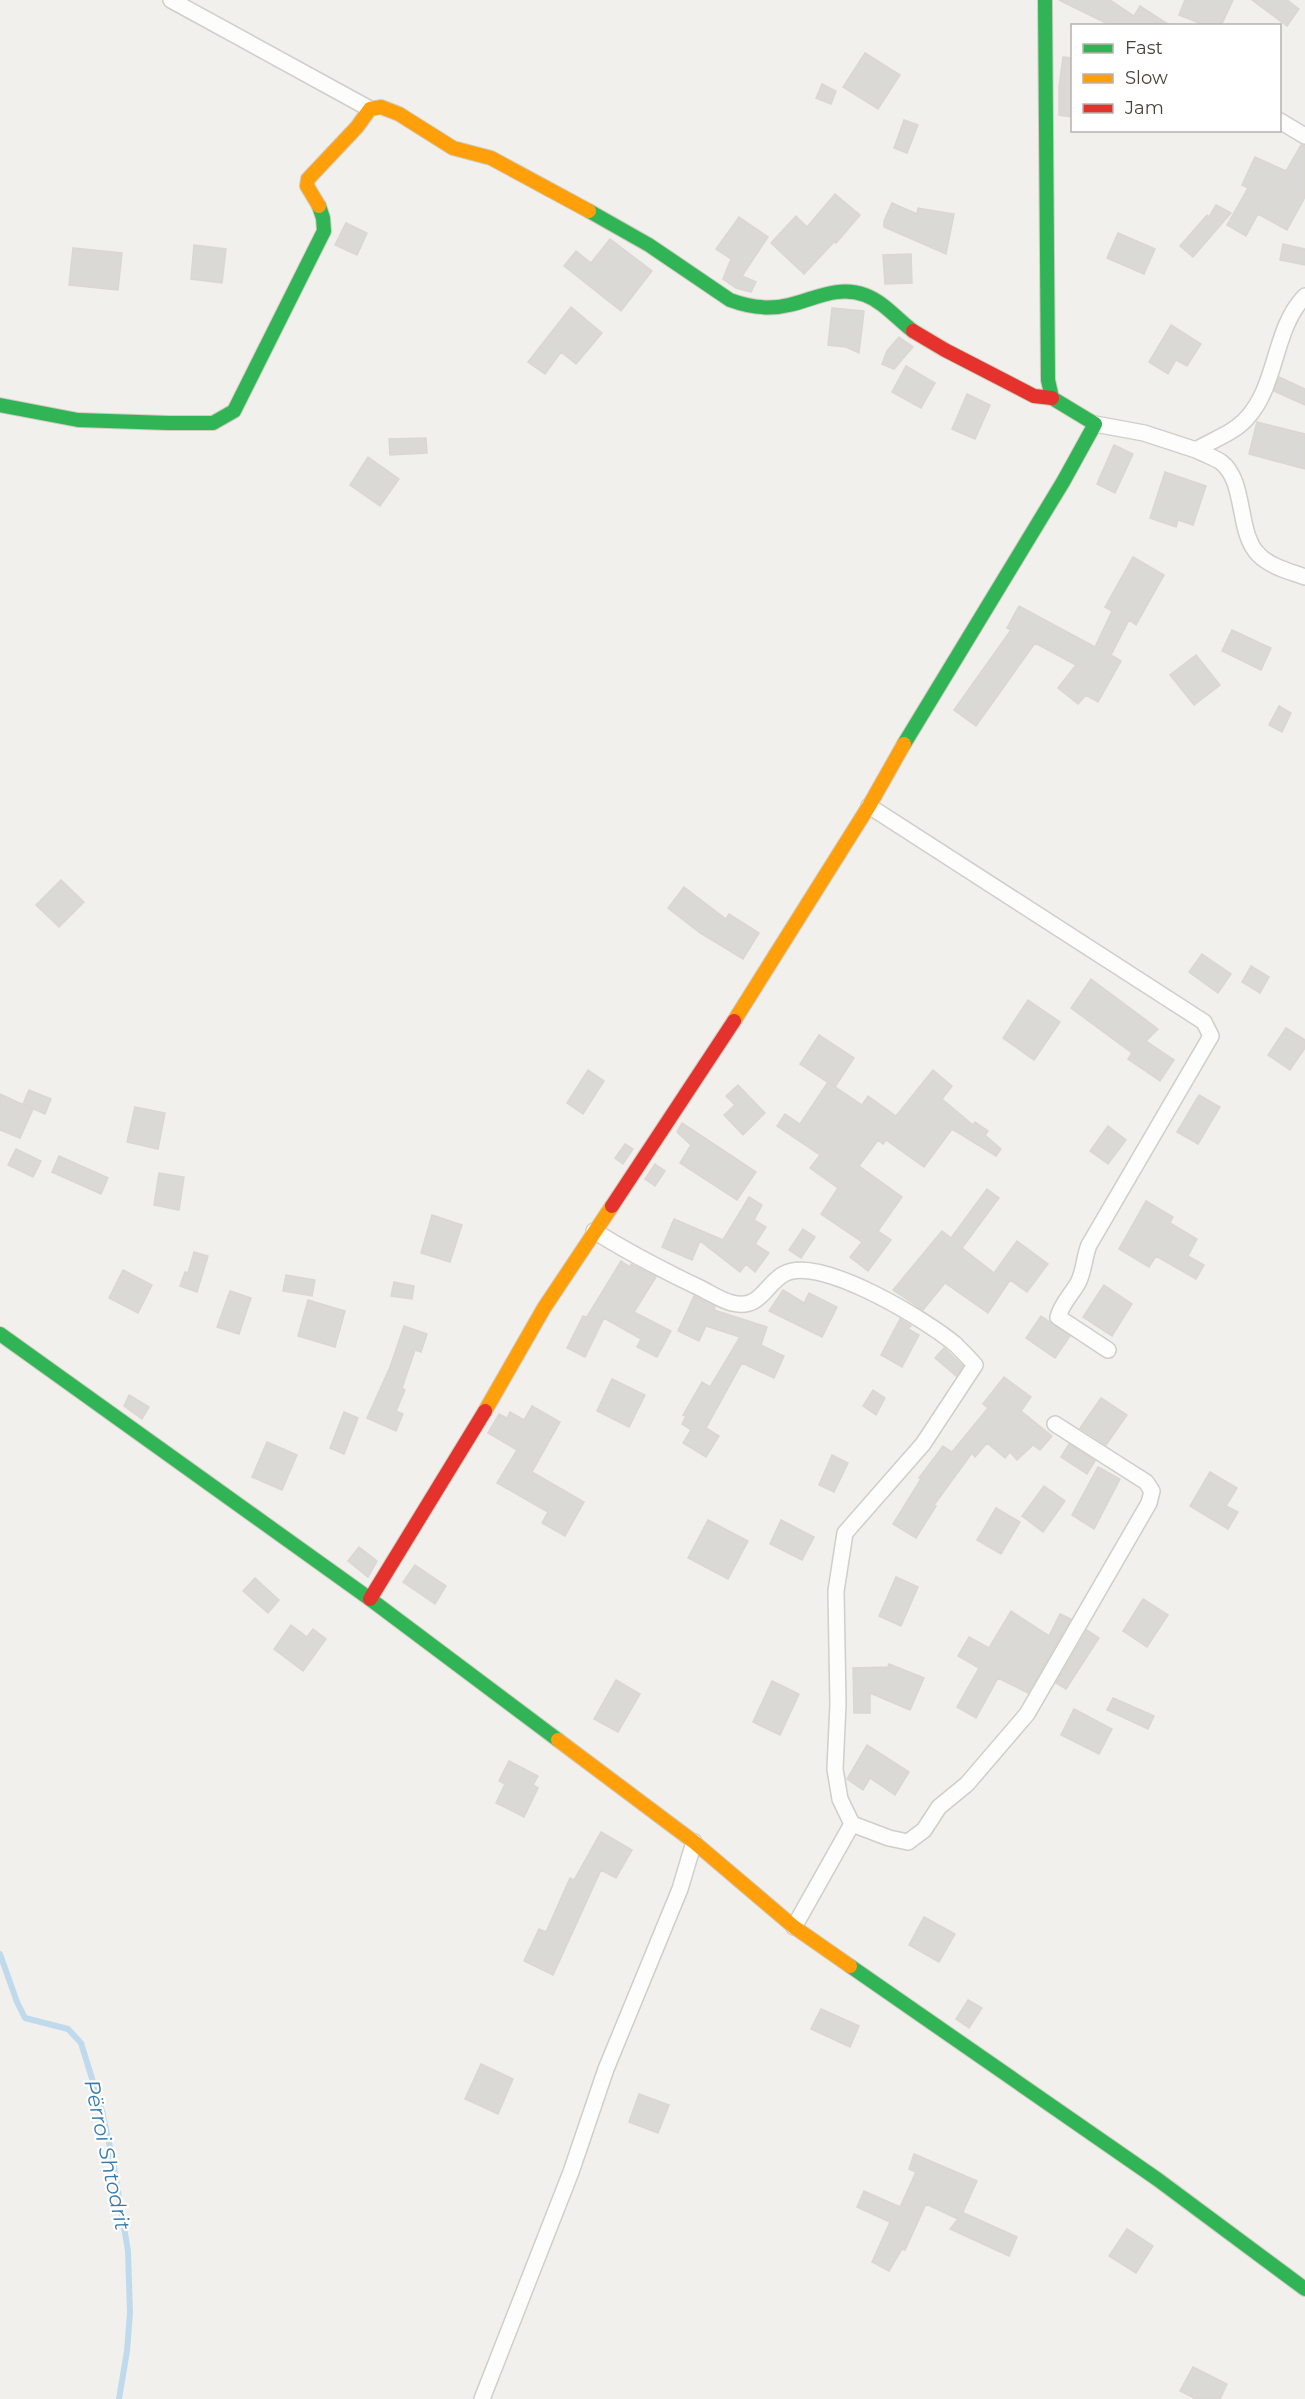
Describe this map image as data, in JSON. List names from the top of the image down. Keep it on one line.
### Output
{"water":["Përroi Shtodrit"],"legend":["Fast","Slow","Jam"]}
